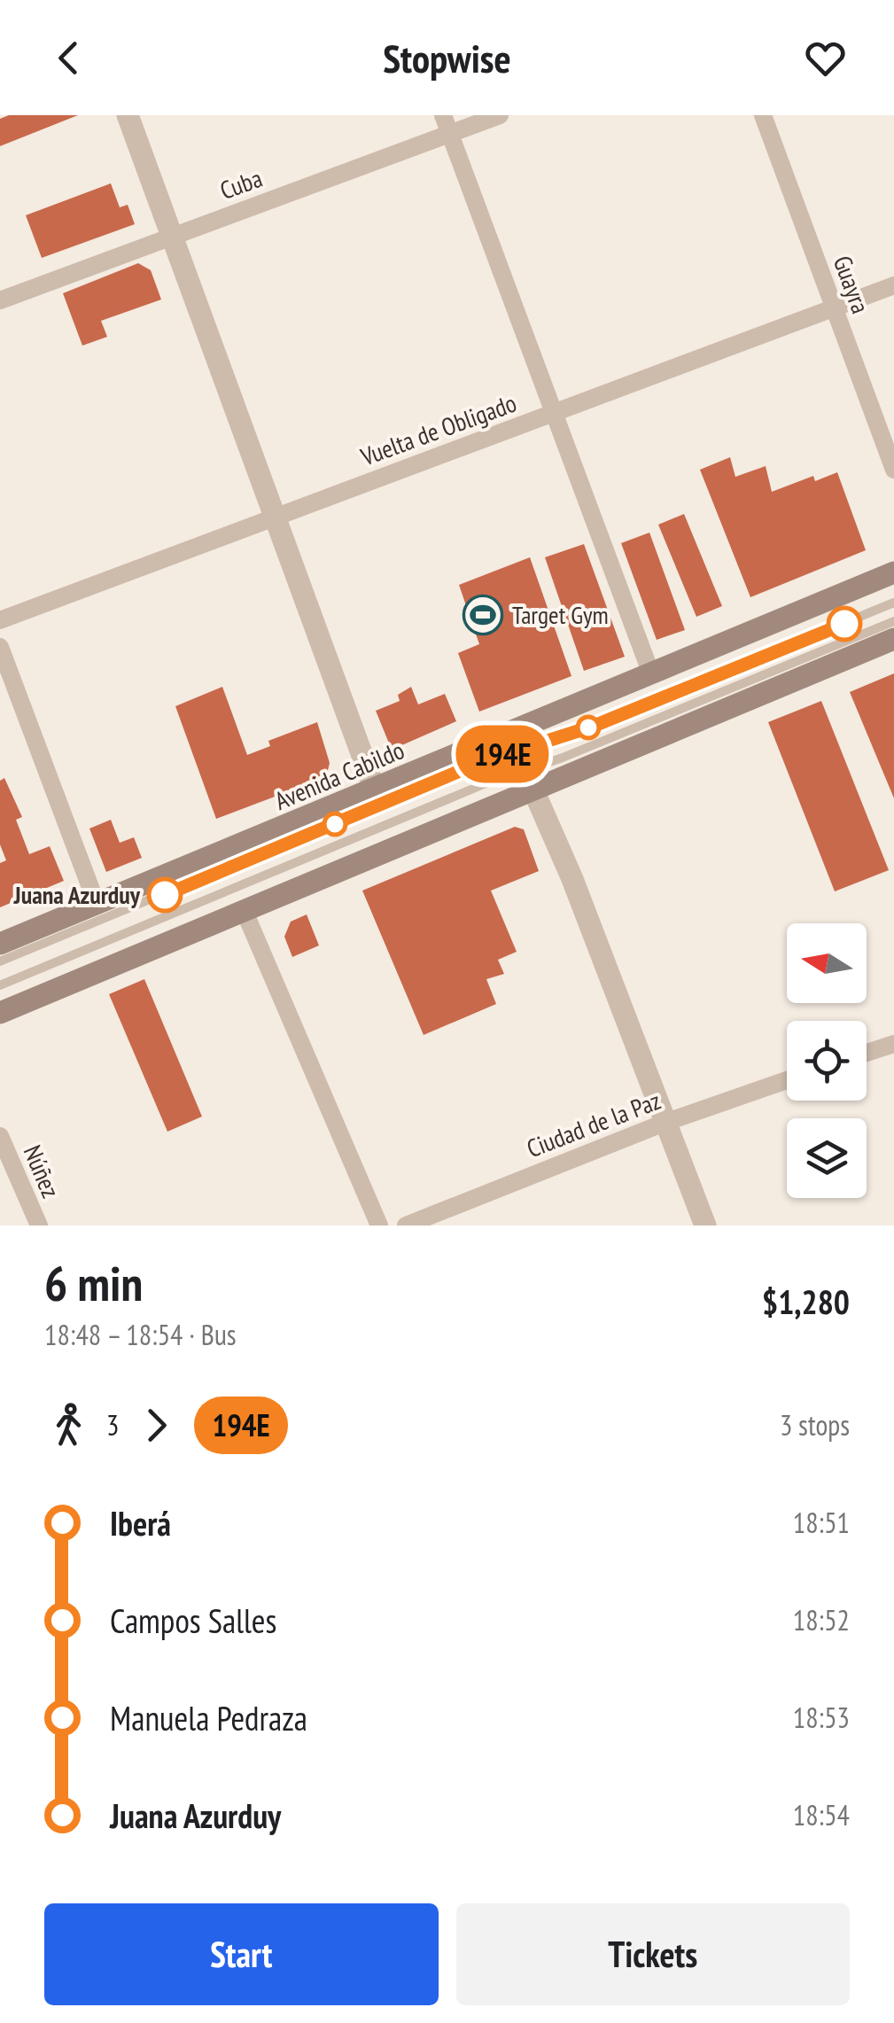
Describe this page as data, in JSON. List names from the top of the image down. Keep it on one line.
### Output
{"streets":{"main road":["Avenida Cabildo"],"street":["Cuba","Guayra","Vuelta de Obligado","Ciudad de la Paz","Núñez"]},"crossings":[["Guayra","Vuelta de Obligado"]],"places":{"sports":["Target Gym"],"other":["Juana Azurduy"]},"lines":["bus line 194E"],"north":"left","page":{"header":"Stopwise","on_map":"194E","heading":["6 min","18:48 – 18:54 · Bus","$1,280"],"legs":["3","194E","3 stops"],"list":[{"name":"Iberá","value":"18:51"},{"name":"Campos Salles","value":"18:52"},{"name":"Manuela Pedraza","value":"18:53"},{"name":"Juana Azurduy","value":"18:54"}],"buttons":["Start","Tickets"]}}
